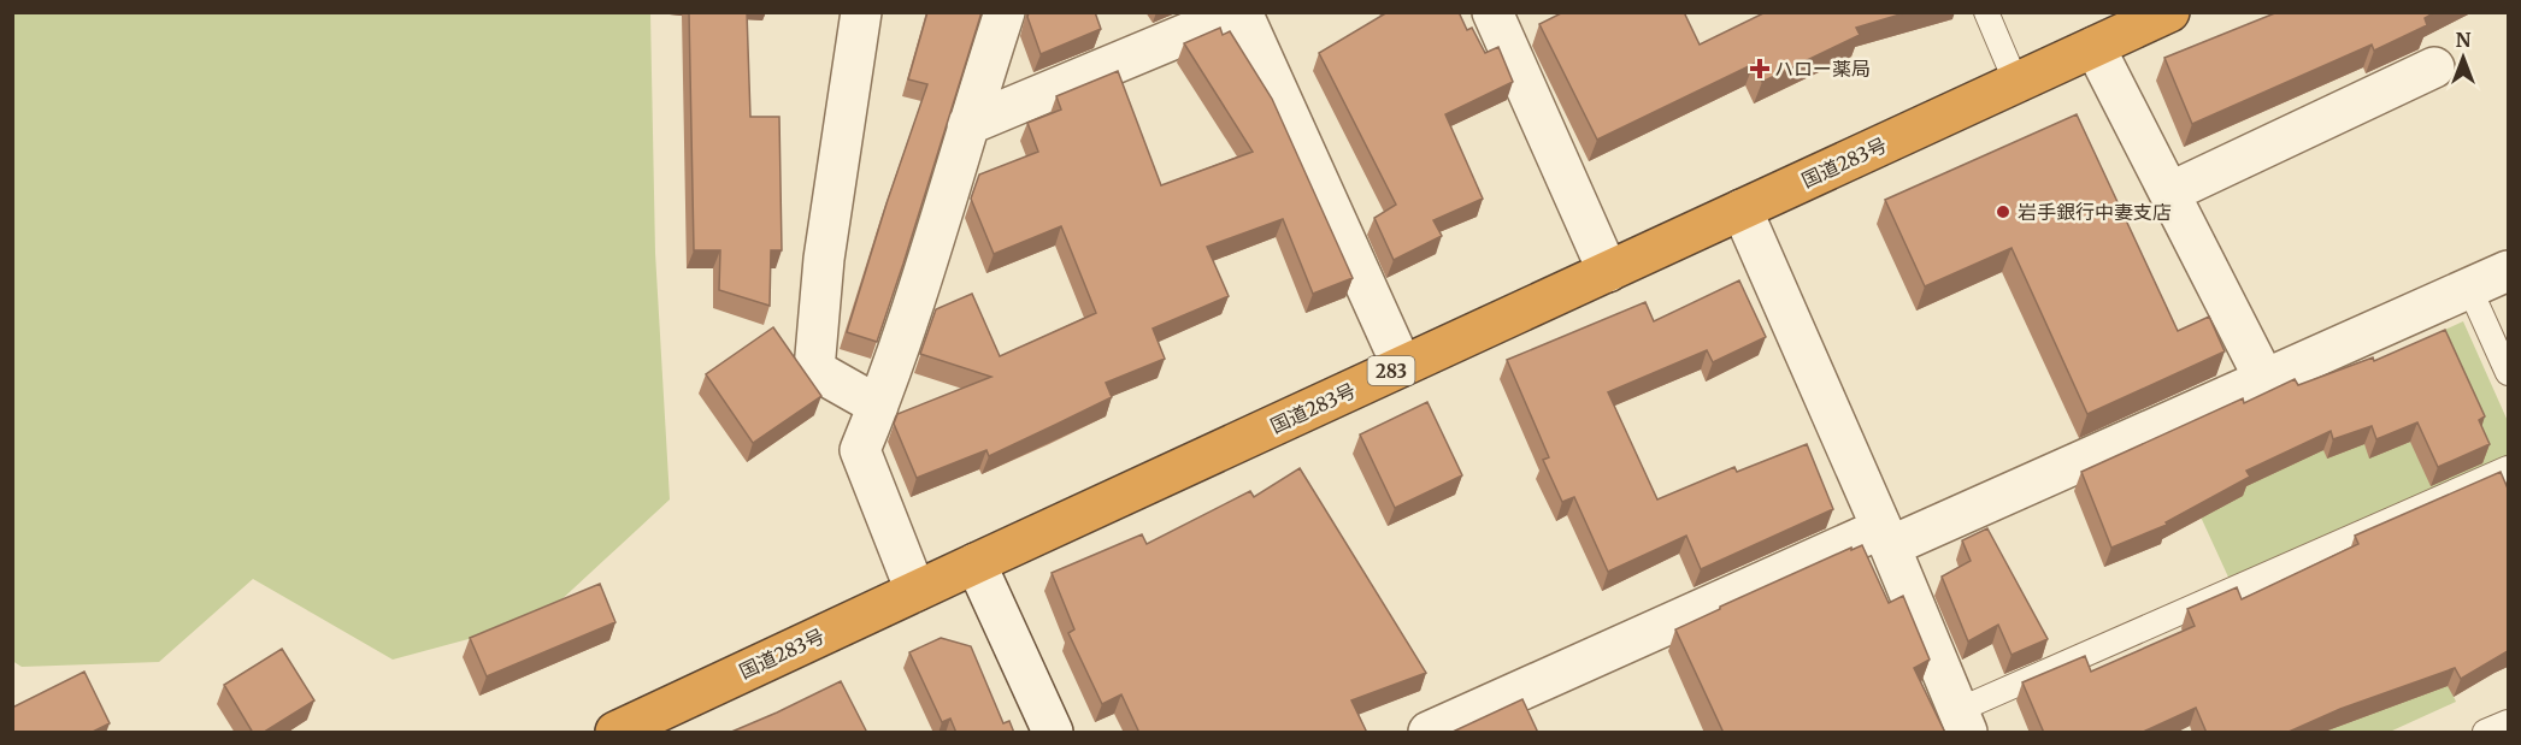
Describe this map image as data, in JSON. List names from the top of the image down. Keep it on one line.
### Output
{"streets":{"highway":["国道283号","283"]},"places":{"health":["ハロー薬局"],"other":["岩手銀行中妻支店"]},"north":"top"}
